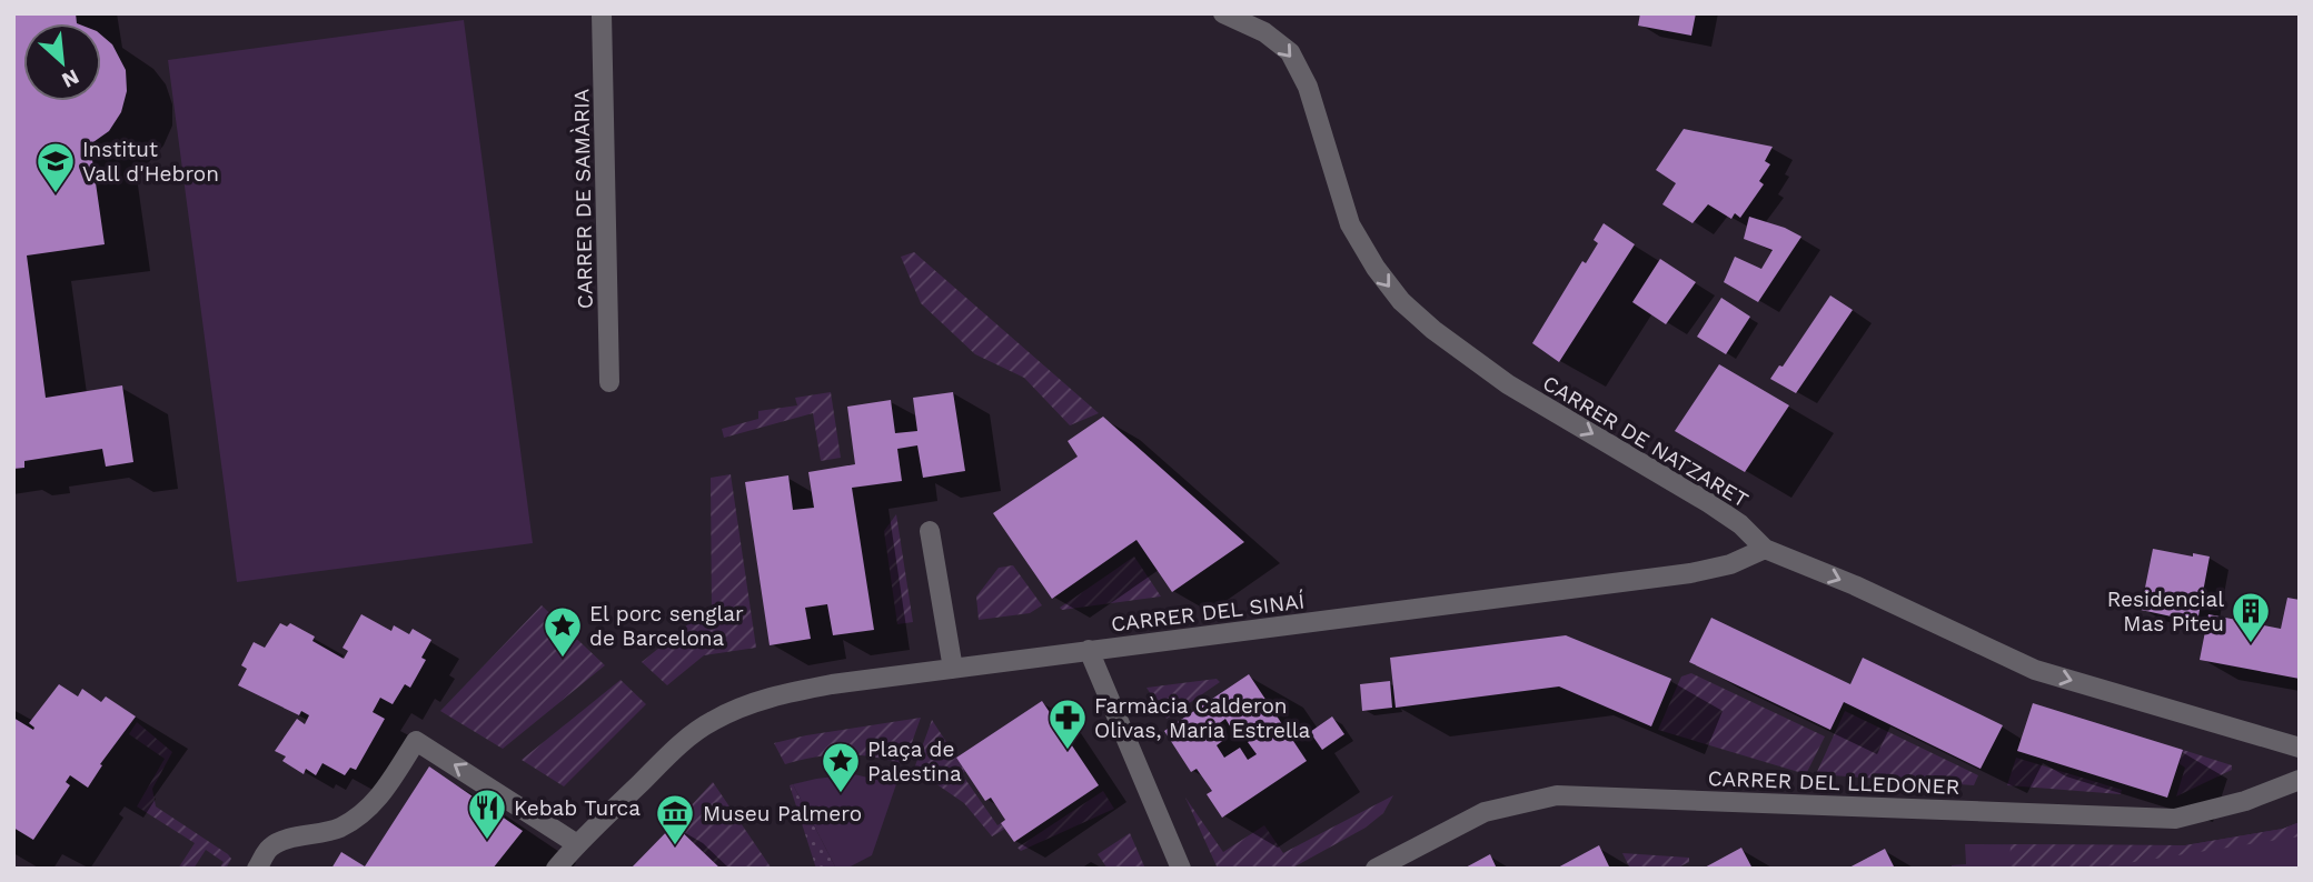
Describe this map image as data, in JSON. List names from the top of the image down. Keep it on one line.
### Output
{"streets":{"street":["CARRER DE SAMÀRIA","CARRER DE NATZARET","CARRER DEL SINAÍ","CARRER DEL LLEDONER"]},"crossings":[["CARRER DE NATZARET","CARRER DEL SINAÍ"]],"one_way":["CARRER DE NATZARET"],"places":{"school or university":["Institut Vall d'Hebron"],"building":["Residencial Mas Piteu"],"place":["El porc senglar de Barcelona","Plaça de Palestina"],"pharmacy":["Farmàcia Calderon Olivas, Maria Estrella"],"restaurant":["Kebab Turca"],"museum":["Museu Palmero"]},"north":"bottom right"}
